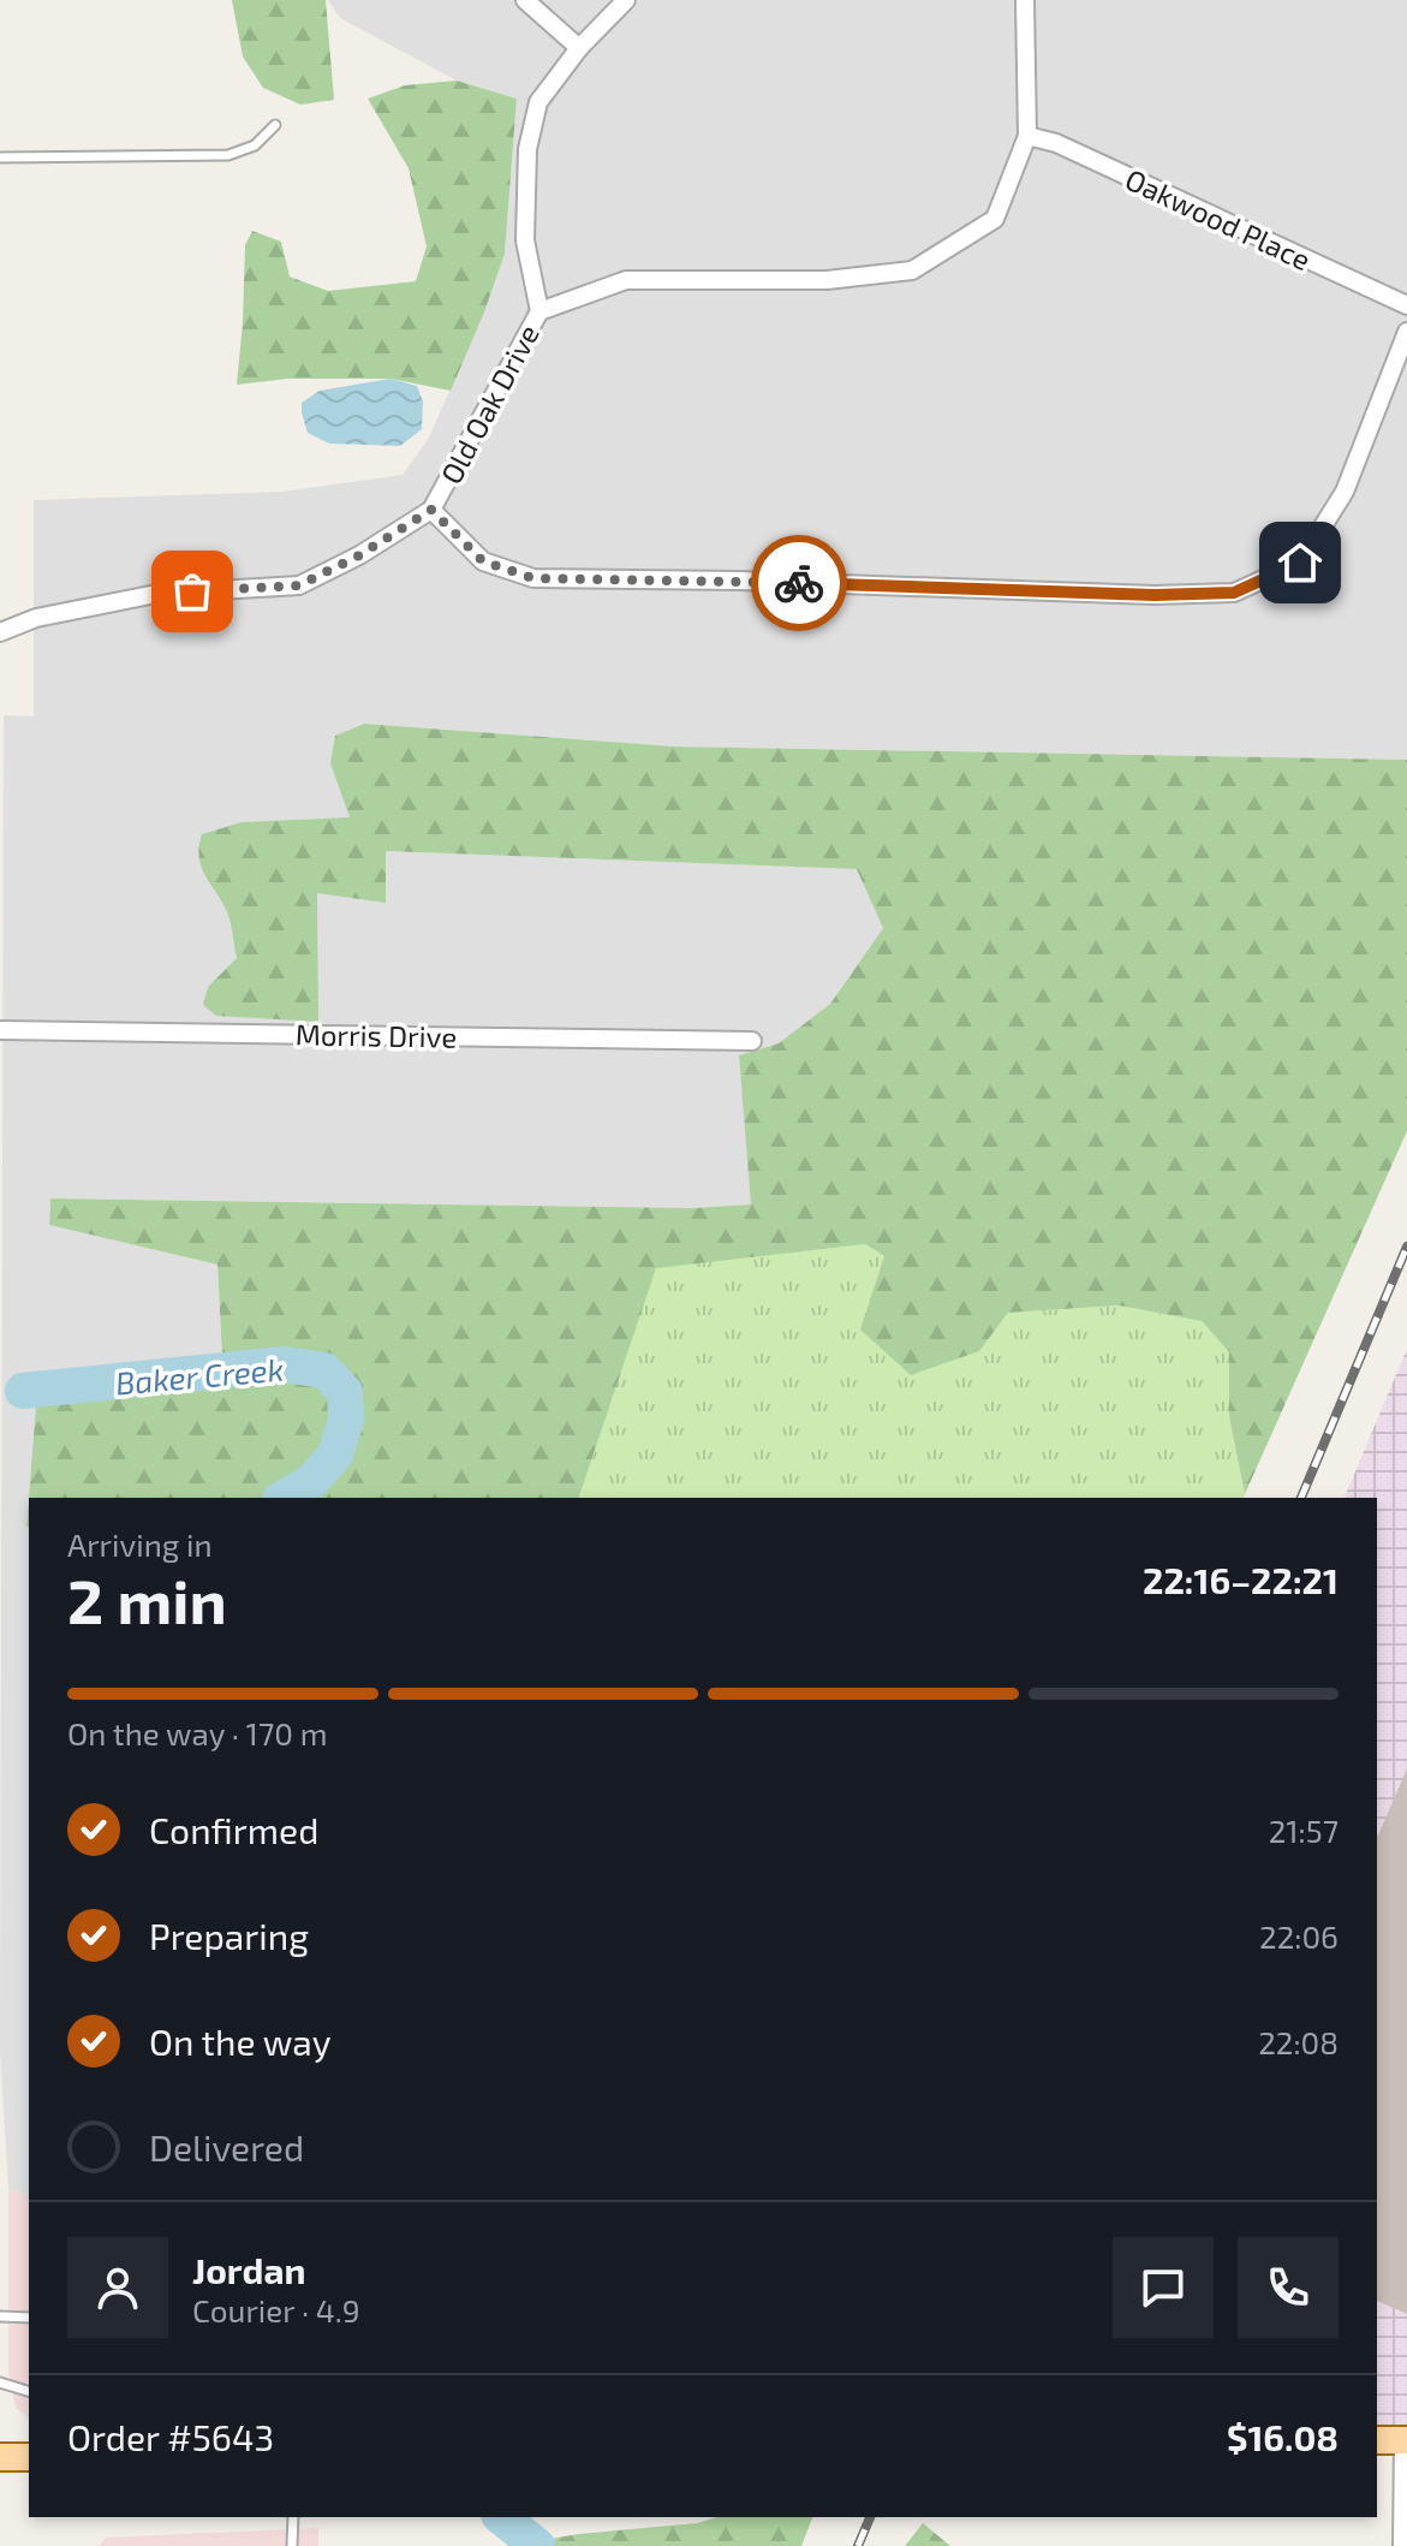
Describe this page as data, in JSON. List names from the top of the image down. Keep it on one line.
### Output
{"streets":{"street":["Oakwood Place","Old Oak Drive","Morris Drive"]},"crossings":[["Oakwood Place","Old Oak Drive"]],"water":["Baker Creek"],"page":{"heading":["2 min","Arriving in","22:16–22:21"],"panel":["Jordan","Courier · 4.9","Order #5643","$16.08"],"bar":"On the way · 170 m","list":[["Confirmed","21:57"],["Preparing","22:06"],["On the way","22:08"],"Delivered"]}}
